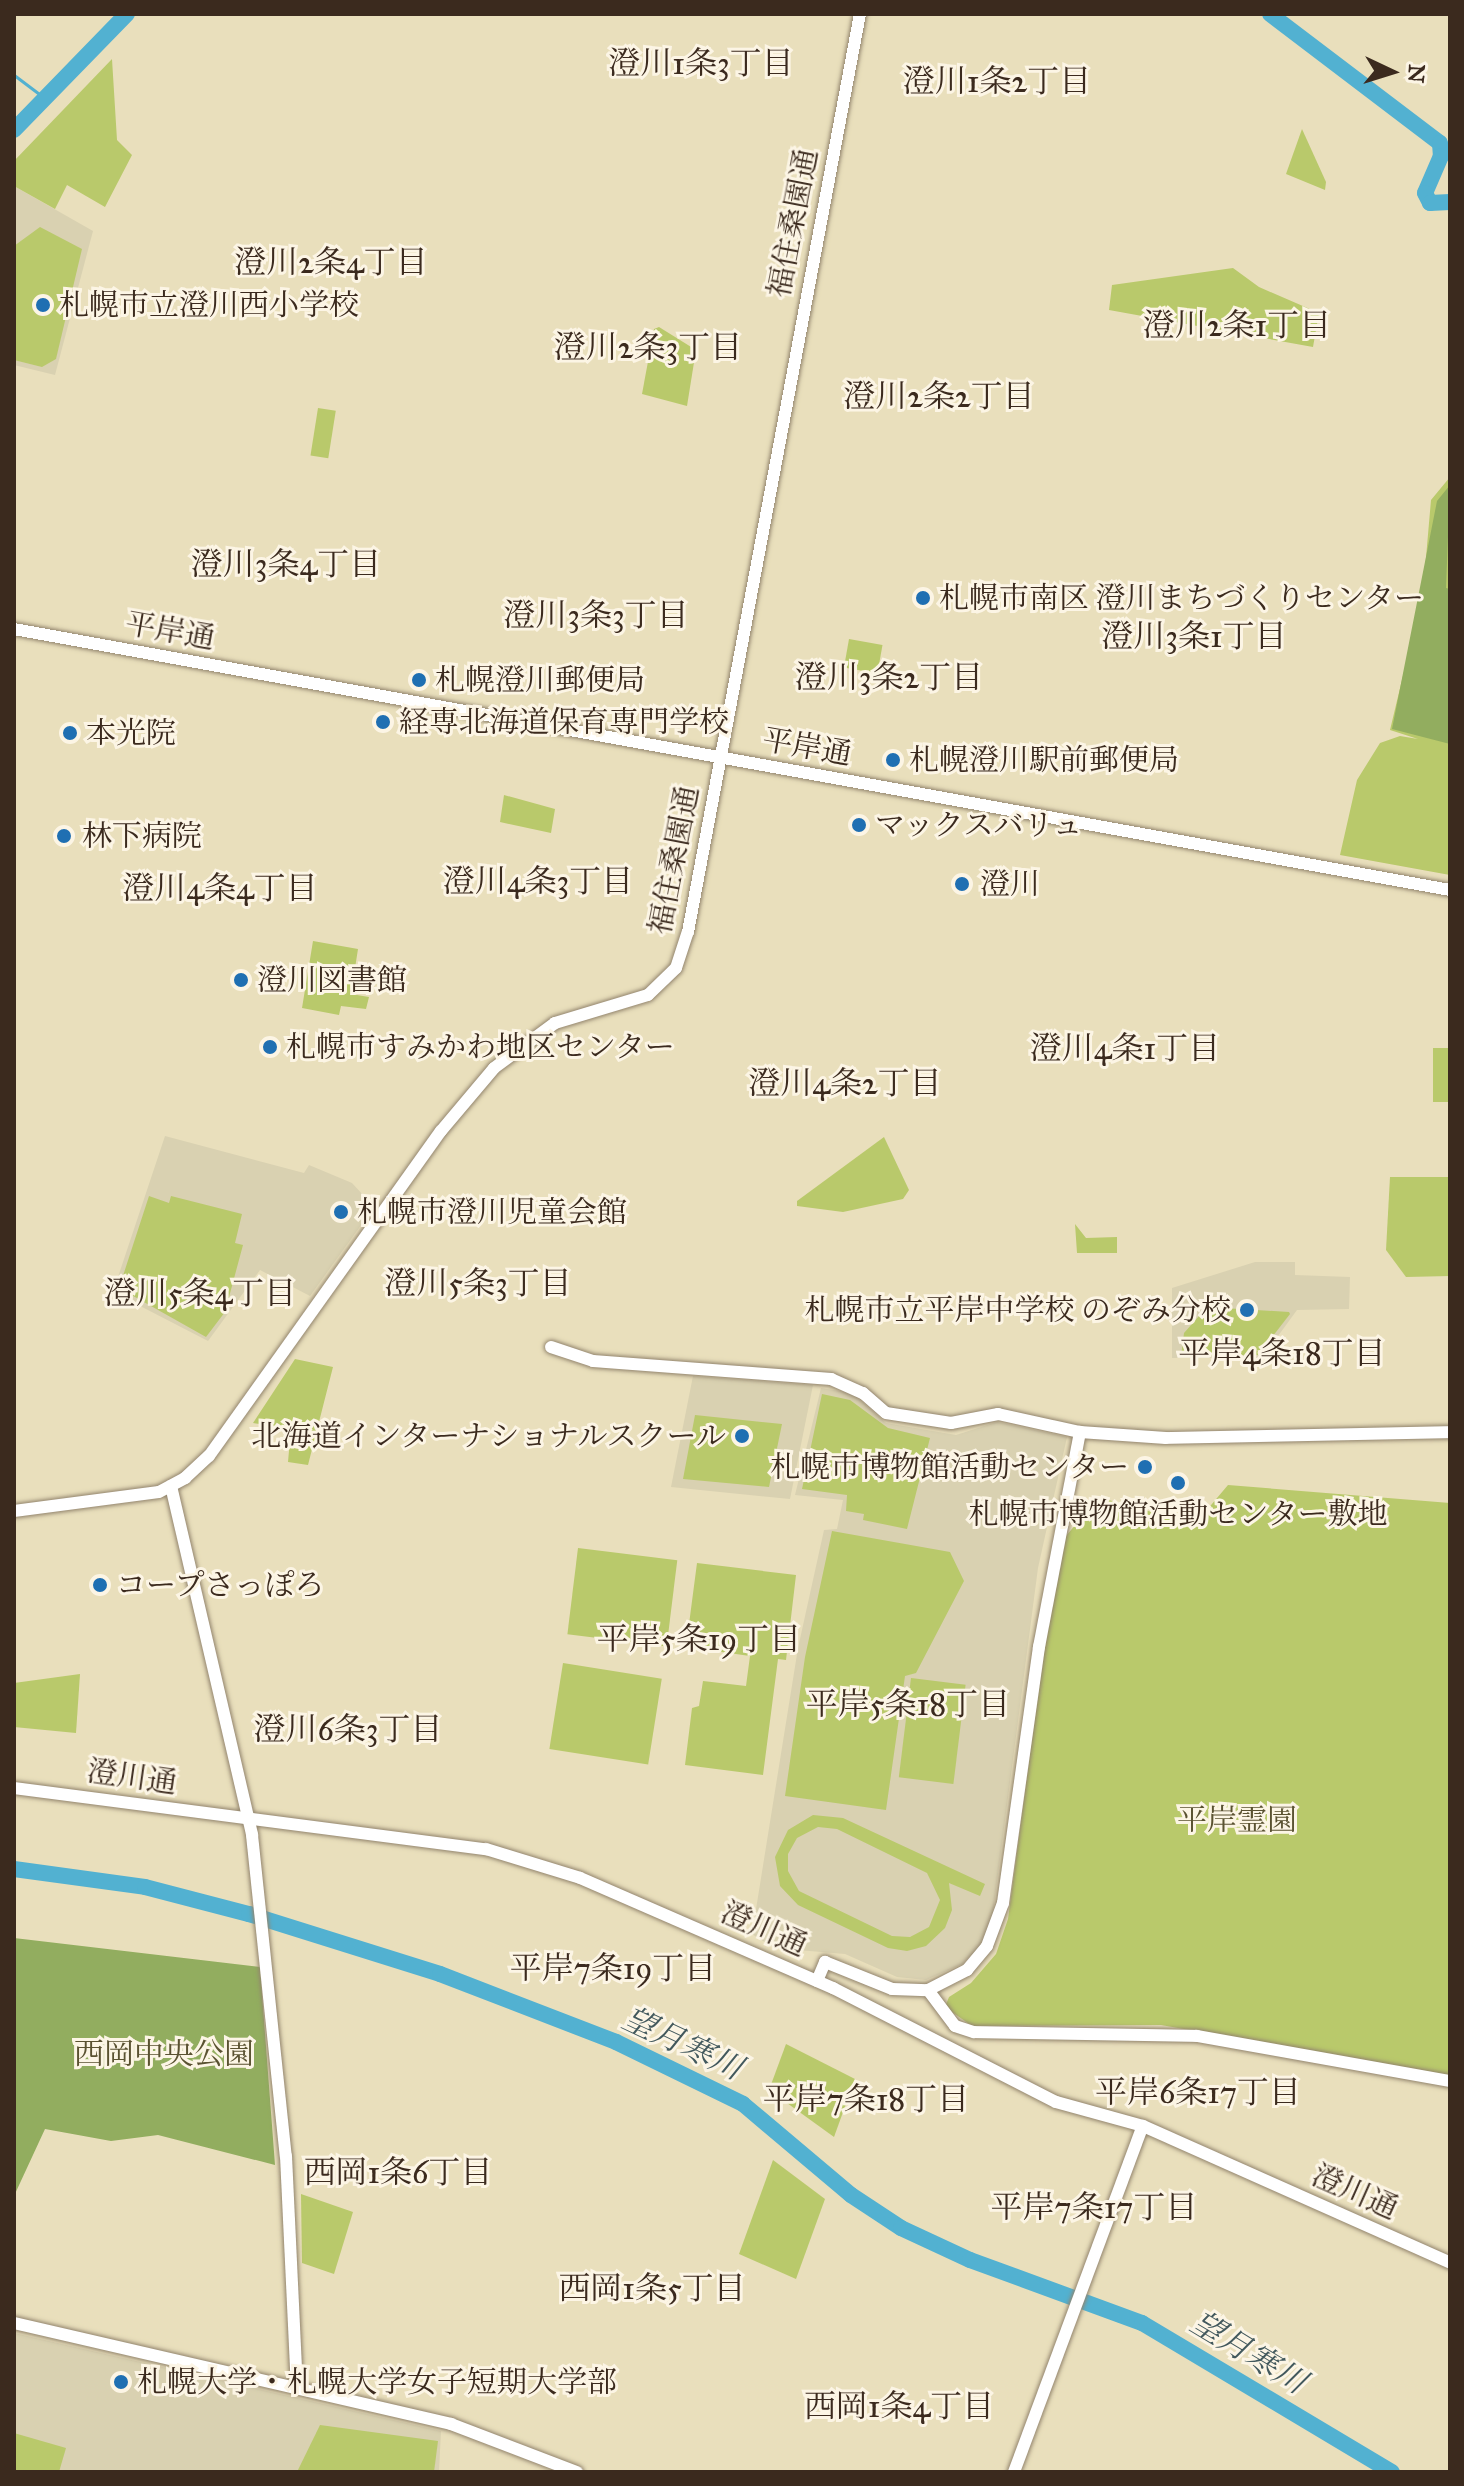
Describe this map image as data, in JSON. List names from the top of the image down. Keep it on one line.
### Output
{"streets":{"street":["福住桑園通","平岸通","澄川通"]},"crossings":[["福住桑園通","平岸通"]],"districts":["澄川1条3丁目","澄川1条2丁目","澄川2条4丁目","澄川2条1丁目","澄川2条3丁目","澄川2条2丁目","澄川3条4丁目","澄川3条3丁目","澄川3条1丁目","澄川3条2丁目","澄川4条3丁目","澄川4条4丁目","澄川4条1丁目","澄川4条2丁目","澄川5条3丁目","澄川5条4丁目","平岸4条18丁目","平岸5条19丁目","平岸5条18丁目","澄川6条3丁目","平岸7条19丁目","平岸6条17丁目","平岸7条18丁目","西岡1条6丁目","平岸7条17丁目","西岡1条5丁目","西岡1条4丁目"],"water":["望月寒川"],"parks":["平岸霊園","西岡中央公園"],"places":["札幌市立澄川西小学校","札幌市南区 澄川まちづくりセンター","札幌澄川郵便局","経専北海道保育専門学校","本光院","札幌澄川駅前郵便局","マックスバリュ","林下病院","澄川","澄川図書館","札幌市すみかわ地区センター","札幌市澄川児童会館","札幌市立平岸中学校 のぞみ分校","北海道インターナショナルスクール","札幌市博物館活動センター","札幌市博物館活動センター敷地","コープさっぽろ","札幌大学・札幌大学女子短期大学部"],"north":"right"}
